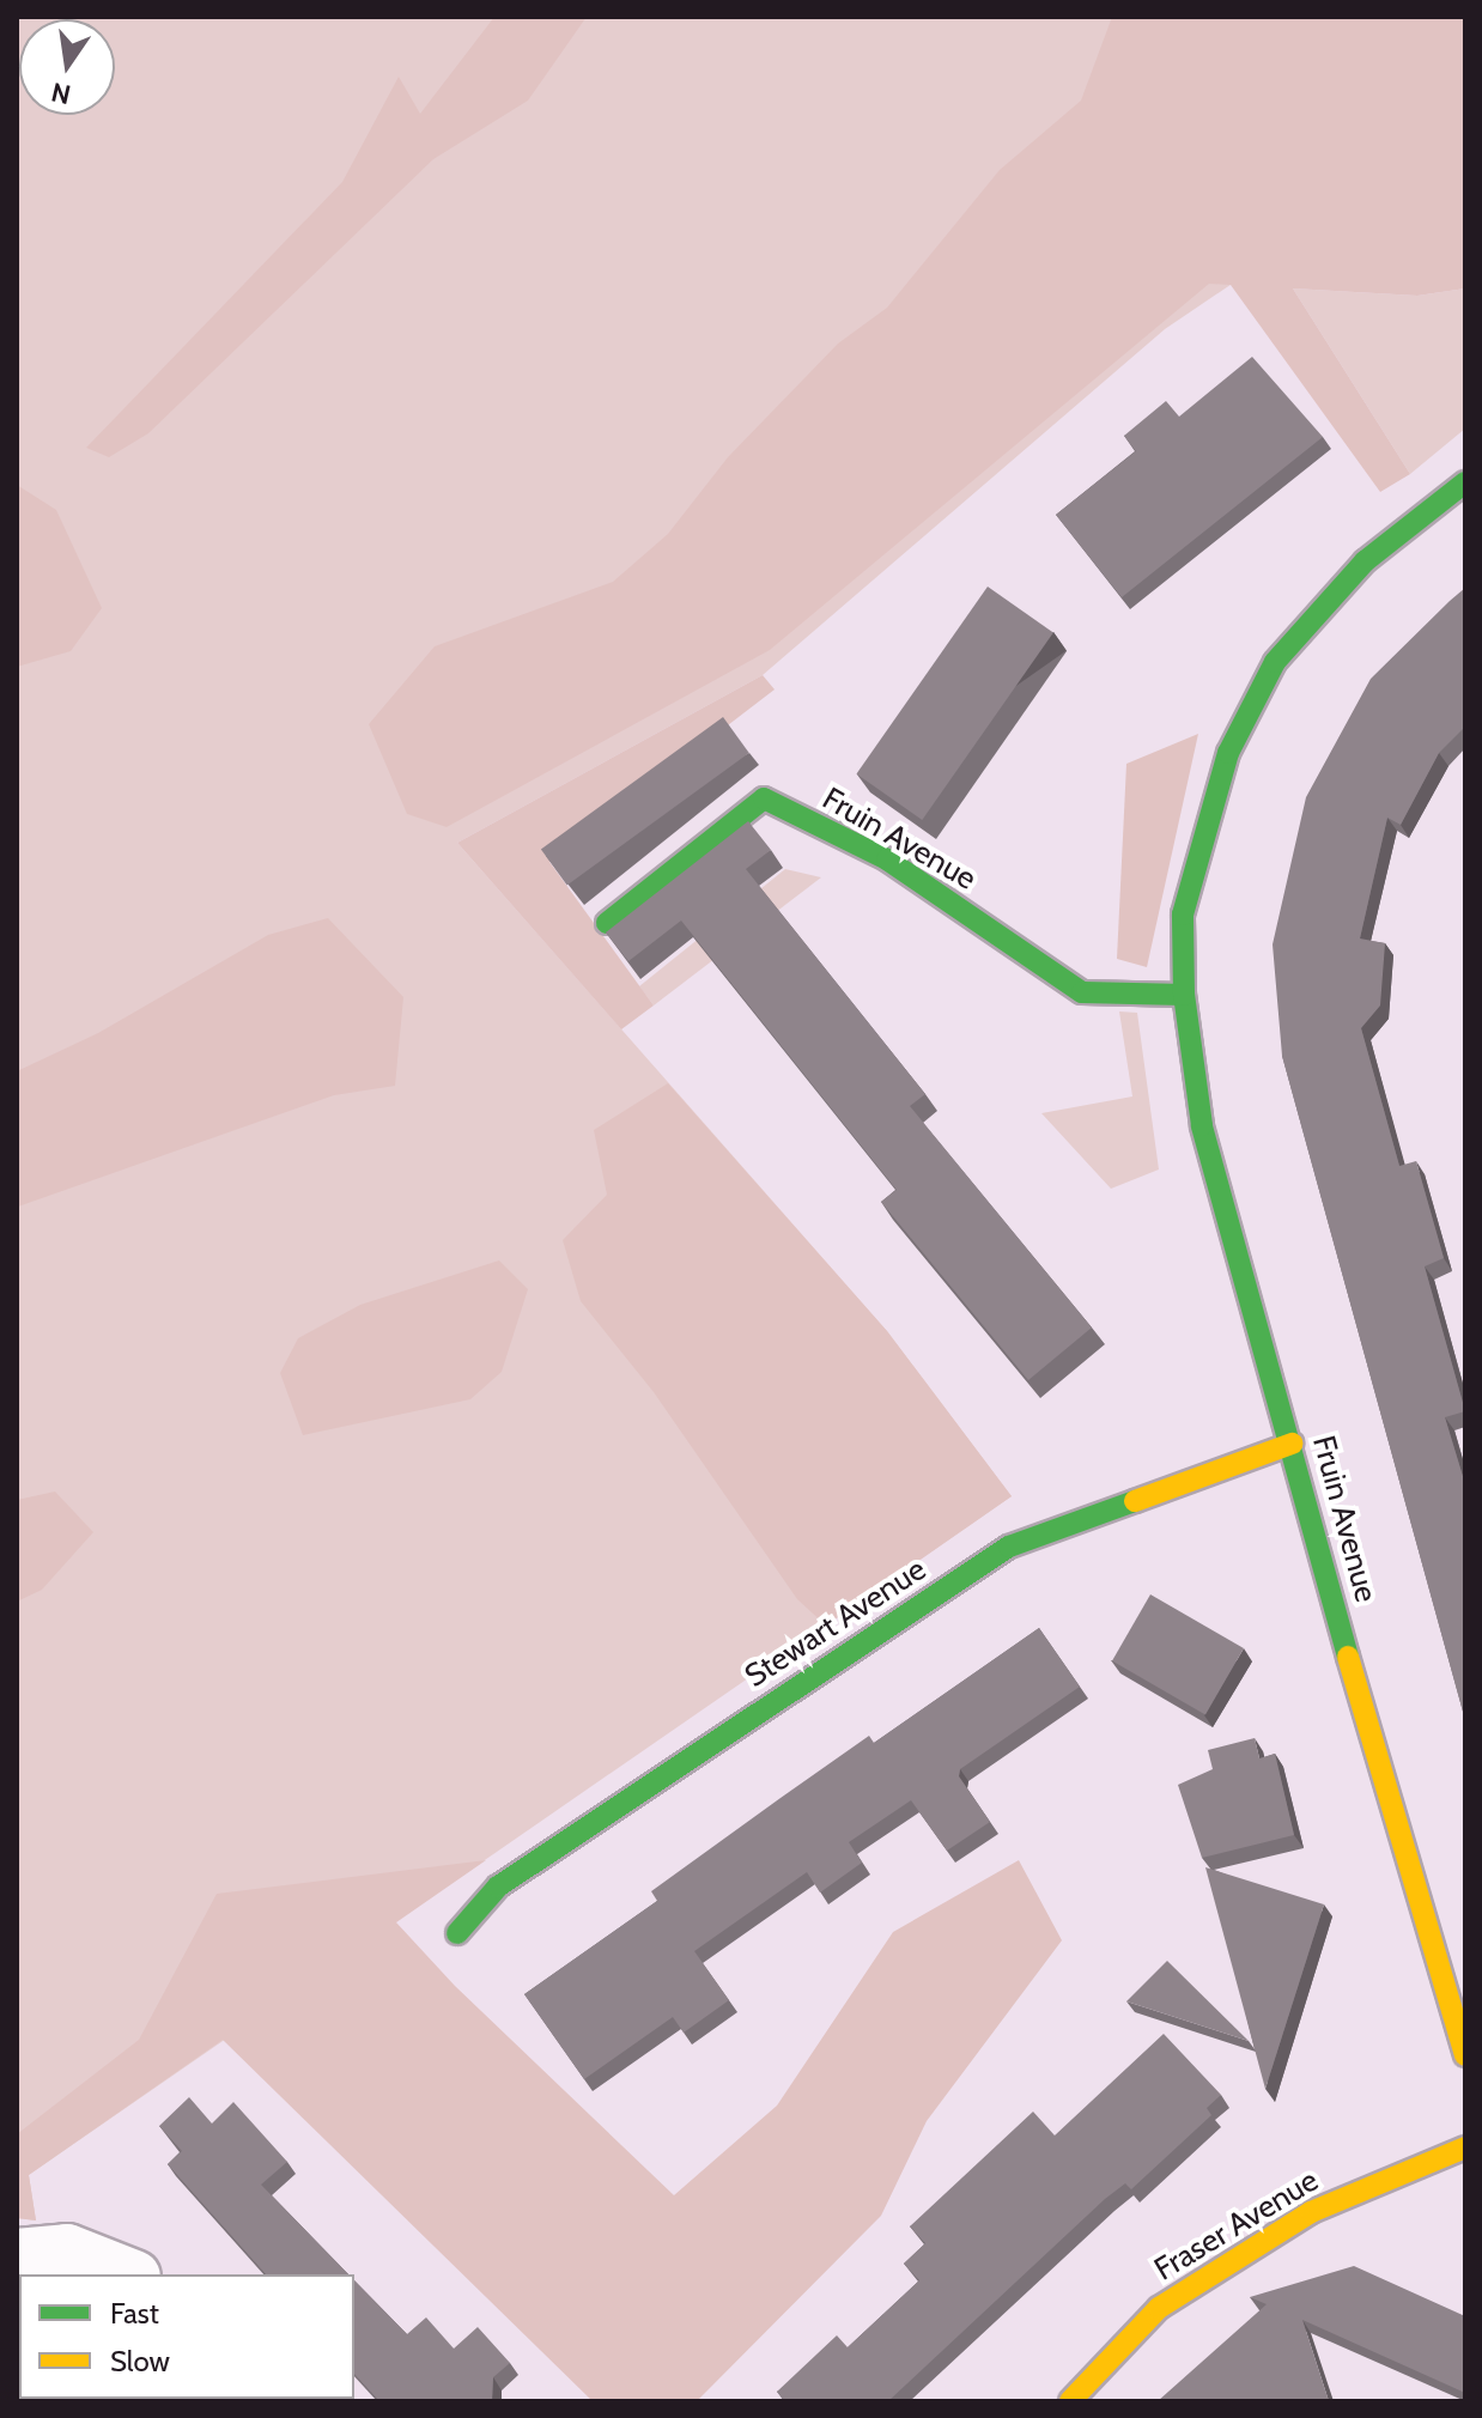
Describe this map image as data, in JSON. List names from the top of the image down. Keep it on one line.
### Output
{"streets":{"street":["Fruin Avenue","Stewart Avenue","Fraser Avenue"]},"crossings":[["Fruin Avenue","Stewart Avenue"]],"legend":["Fast","Slow"],"north":"bottom"}
